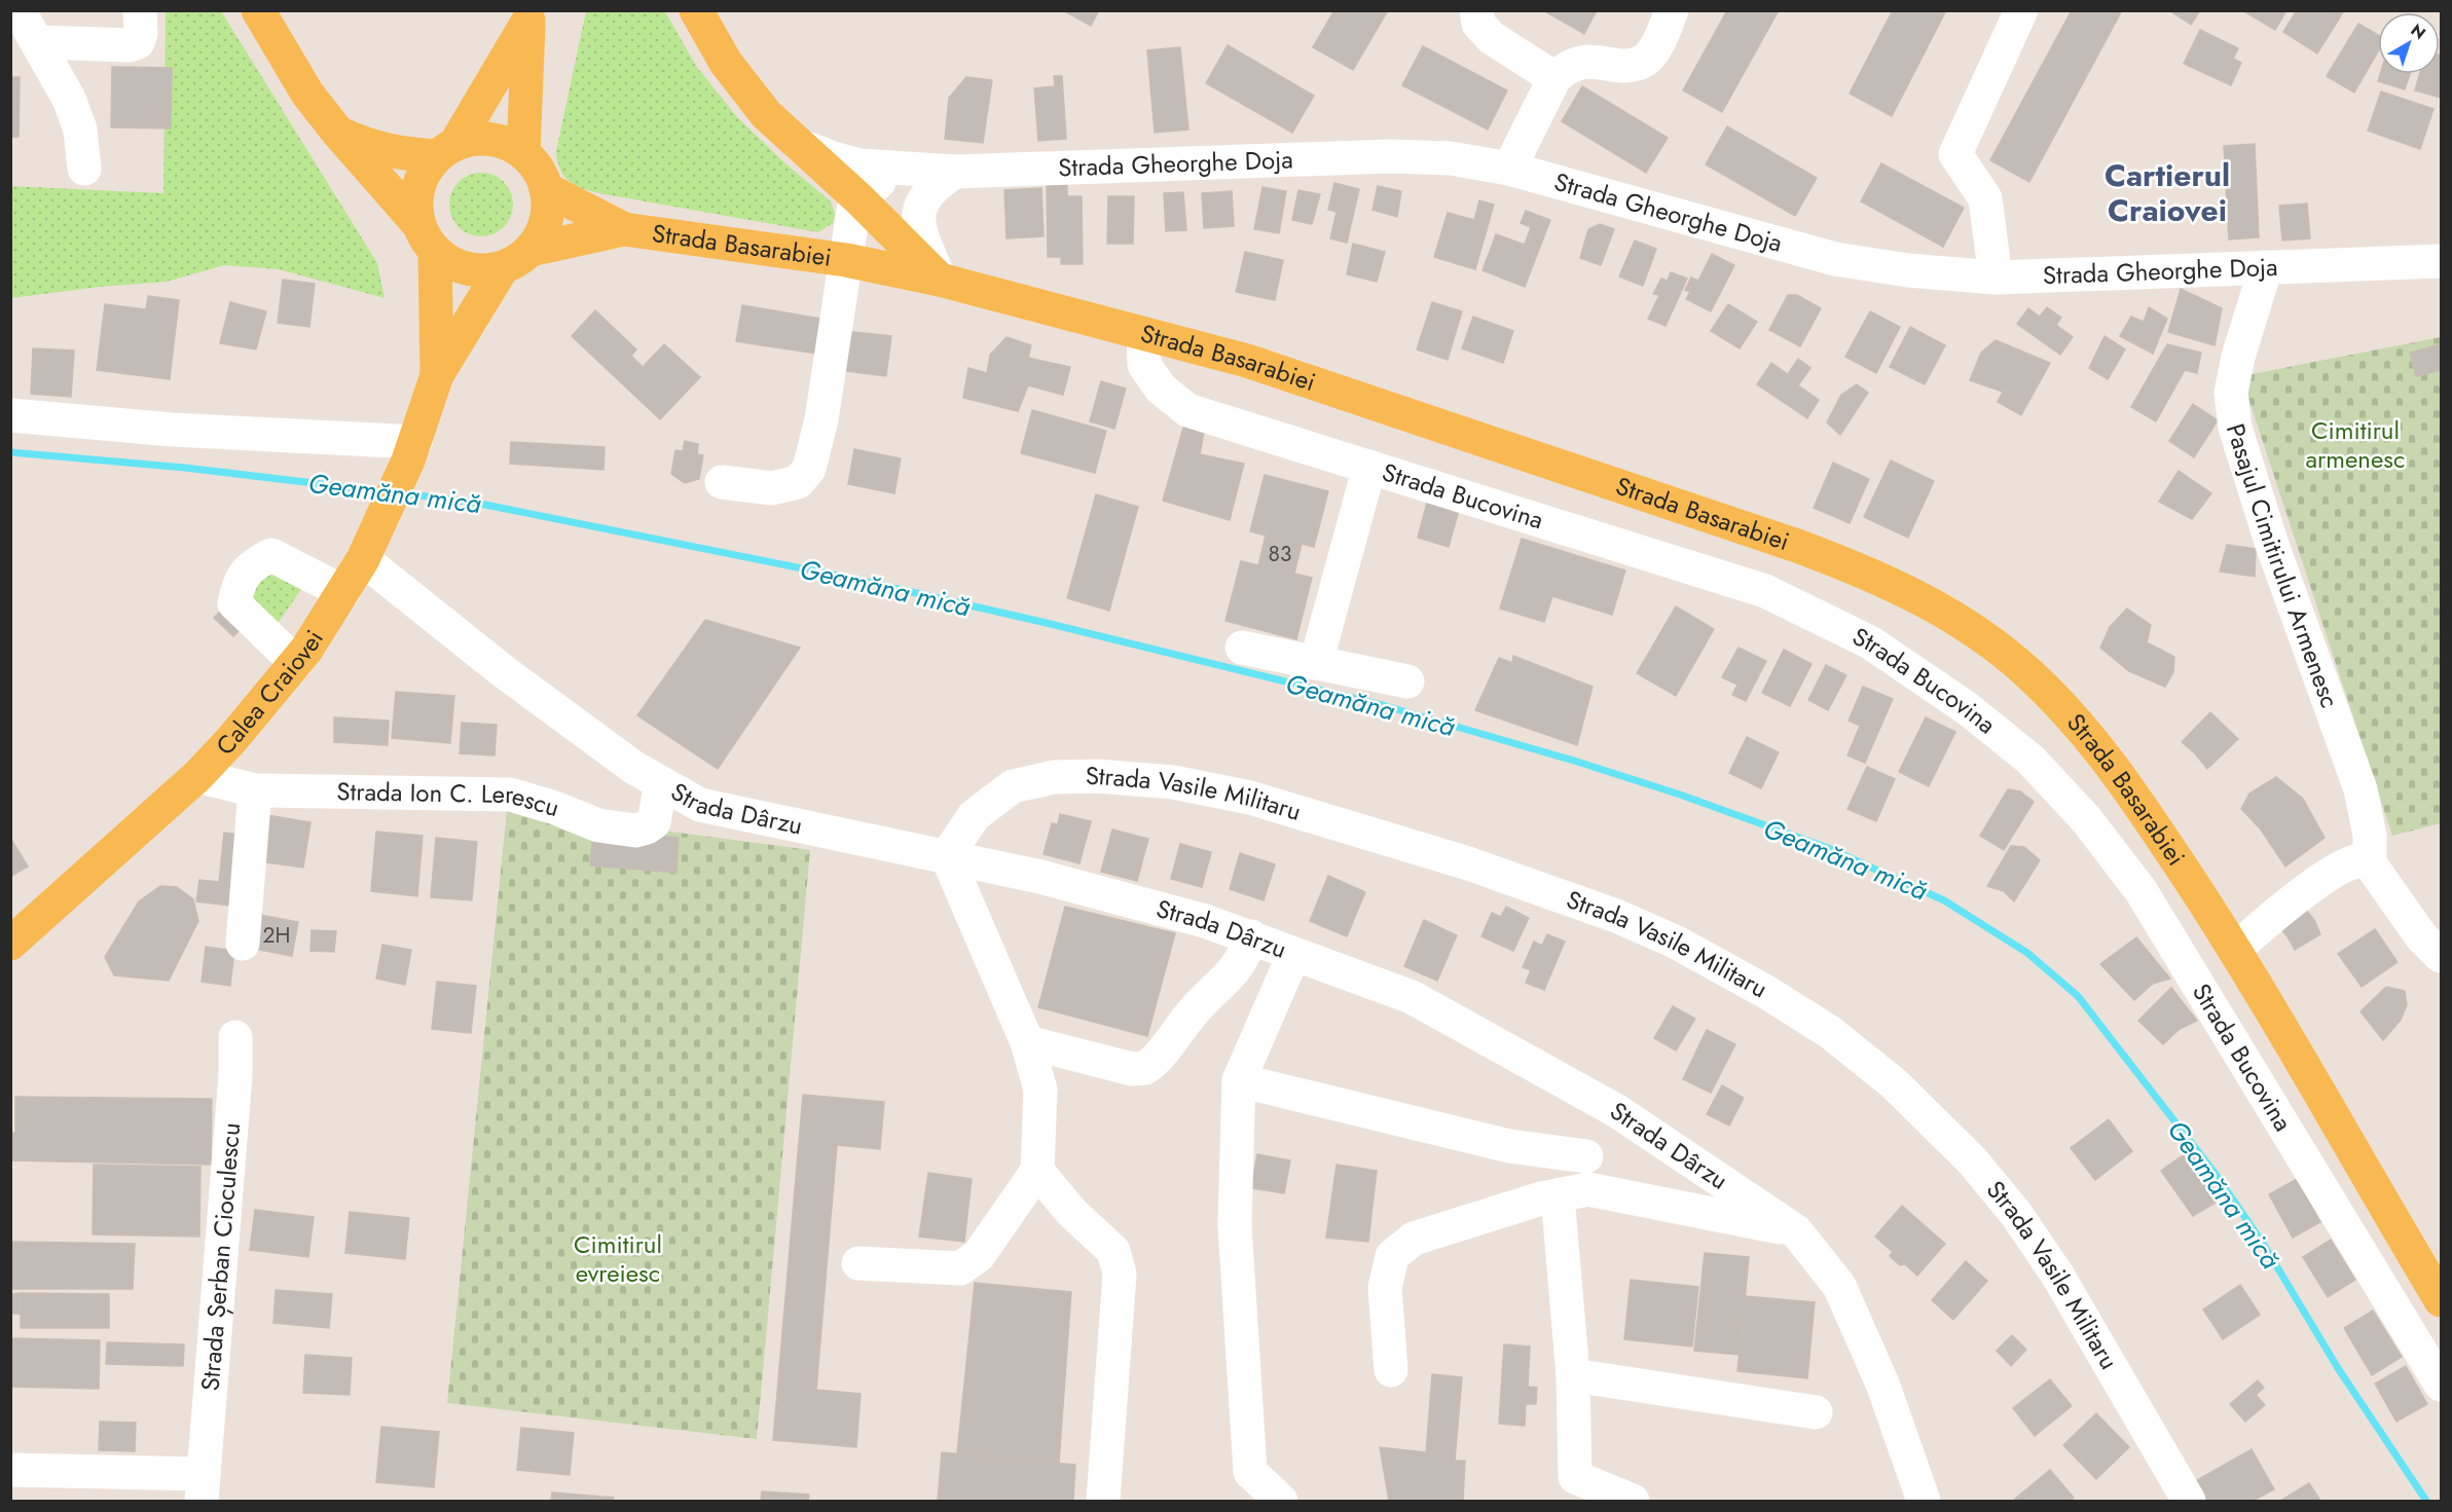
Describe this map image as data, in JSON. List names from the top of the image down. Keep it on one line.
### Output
{"streets":{"main road":["Strada Basarabiei","Calea Craiovei"],"street":["Strada Gheorghe Doja","Strada Bucovina","Pasajul Cimitirului Armenesc","Strada Vasile Militaru","Strada Ion C. Lerescu","Strada Dârzu","Strada Șerban Cioculescu"]},"crossings":[["Strada Gheorghe Doja","Pasajul Cimitirului Armenesc"],["Strada Basarabiei","Strada Bucovina"],["Calea Craiovei","Strada Ion C. Lerescu"],["Calea Craiovei","Strada Dârzu"],["Strada Vasile Militaru","Strada Dârzu"],["Strada Ion C. Lerescu","Strada Dârzu"]],"districts":["Cartierul Craiovei"],"water":["Geamăna mică"],"parks":["Cimitirul armenesc","Cimitirul evreiesc"],"house_numbers":["83","2H"],"north":"top right"}
